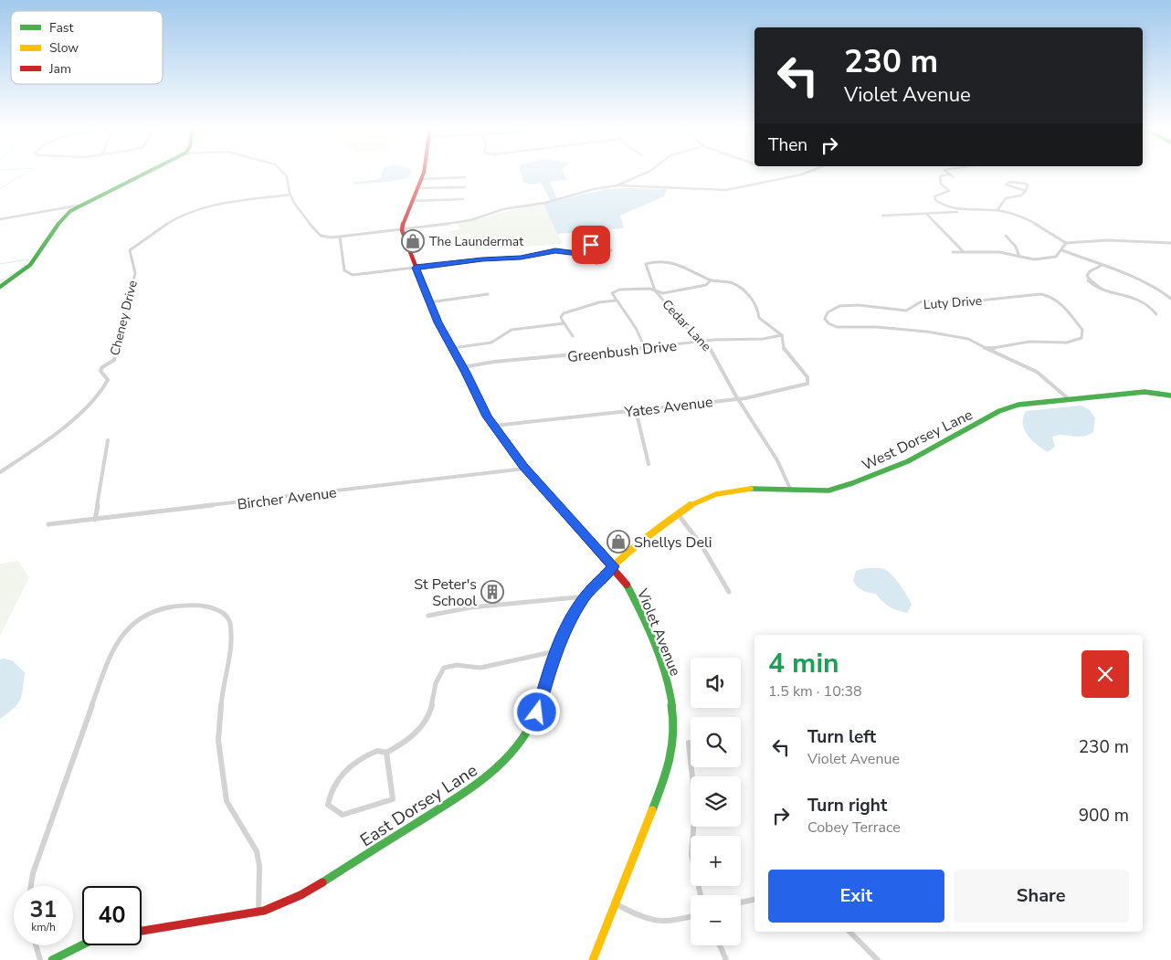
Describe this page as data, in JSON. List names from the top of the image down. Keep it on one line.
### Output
{"streets":{"main road":["West Dorsey Lane","Violet Avenue","East Dorsey Lane"],"street":["Luty Drive","Cheney Drive","Cedar Lane","Greenbush Drive","Yates Avenue","Bircher Avenue"]},"crossings":[["Luty Drive","West Dorsey Lane"],["Cedar Lane","Greenbush Drive"],["Cedar Lane","Yates Avenue"],["Greenbush Drive","Yates Avenue"],["Greenbush Drive","Violet Avenue"],["Yates Avenue","Violet Avenue"],["West Dorsey Lane","Violet Avenue"],["West Dorsey Lane","East Dorsey Lane"],["Bircher Avenue","Violet Avenue"],["Violet Avenue","East Dorsey Lane"]],"places":{"shop":["The Laundermat","Shellys Deli"],"building":["St Peter's School"]},"legend":["Fast","Slow","Jam"],"page":{"turn":["230 m","Violet Avenue"],"then":"Then","heading":["4 min","1.5 km · 10:38"],"map_buttons":["+","−"],"list":[{"name":"Turn left","note":"Violet Avenue","value":"230 m"},{"name":"Turn right","note":"Cobey Terrace","value":"900 m"}],"buttons":["Exit","Share"],"speed":"31 km/h","limit":"40"}}
